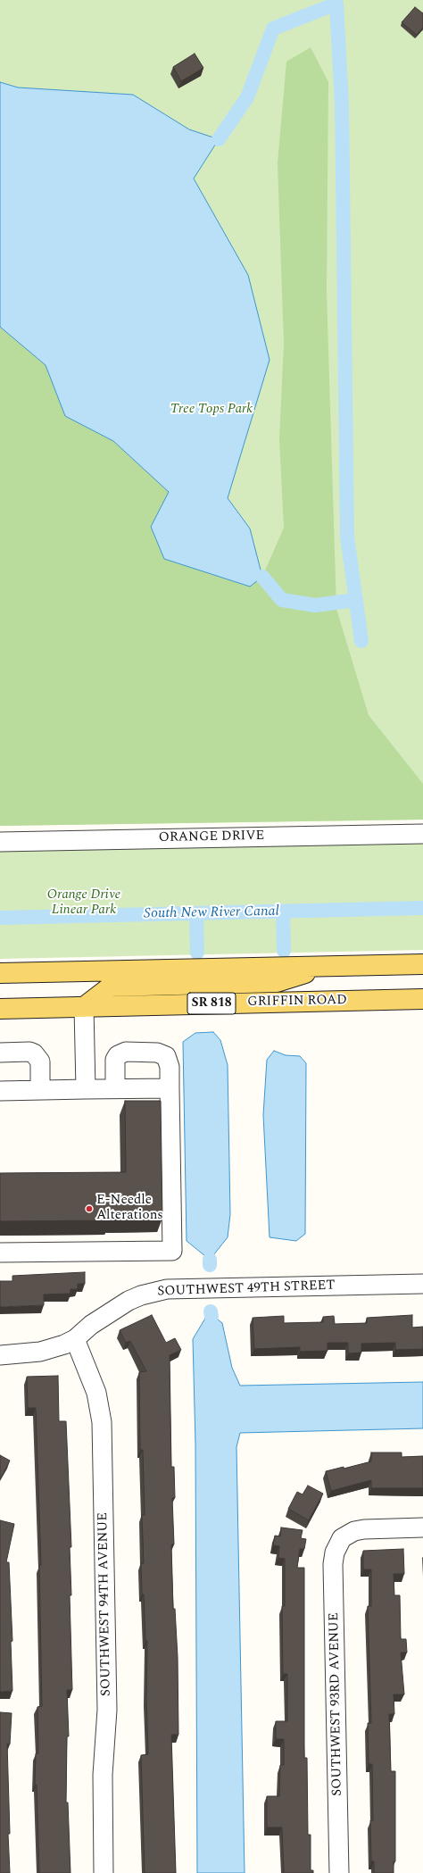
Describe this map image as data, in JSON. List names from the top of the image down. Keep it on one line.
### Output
{"streets":{"main road":["GRIFFIN ROAD","SR 818"],"street":["ORANGE DRIVE","SOUTHWEST 49TH STREET","SOUTHWEST 94TH AVENUE","SOUTHWEST 93RD AVENUE"]},"crossings":[["SOUTHWEST 49TH STREET","SOUTHWEST 94TH AVENUE"]],"water":["South New River Canal"],"parks":["Tree Tops Park","Orange Drive Linear Park"],"places":["E-Needle Alterations"]}
